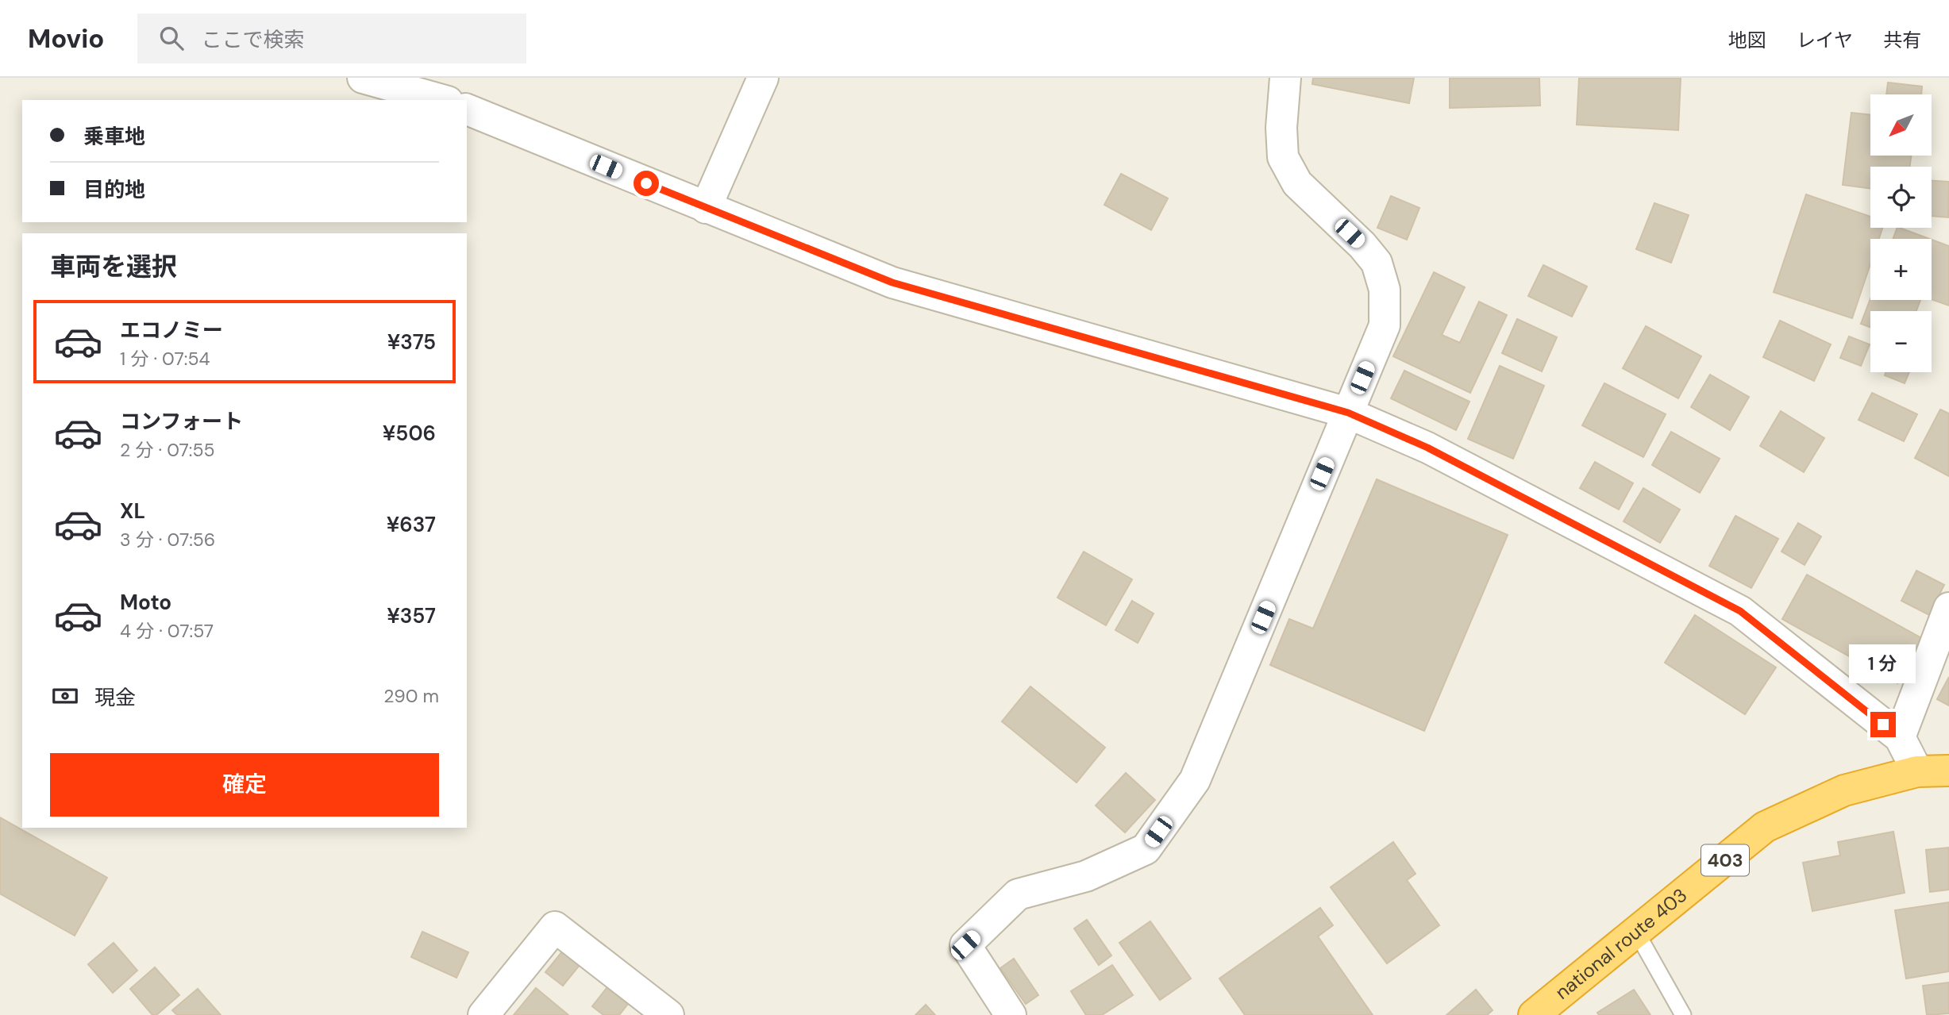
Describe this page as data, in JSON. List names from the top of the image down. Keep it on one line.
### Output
{"streets":{"highway":["403","national route 403"]},"north":"bottom left","page":{"header":"Movio","search":"ここで検索","nav":["地図","レイヤ","共有"],"map_buttons":["+","−"],"banner":["乗車地","目的地"],"heading":"車両を選択","list":[{"name":"エコノミー","note":"1 分 · 07:54","value":"¥375"},{"name":"コンフォート","note":"2 分 · 07:55","value":"¥506"},{"name":"XL","note":"3 分 · 07:56","value":"¥637"},{"name":"Moto","note":"4 分 · 07:57","value":"¥357"}],"bubble":"1 分","pay":["現金","290 m"],"buttons":"確定"}}
